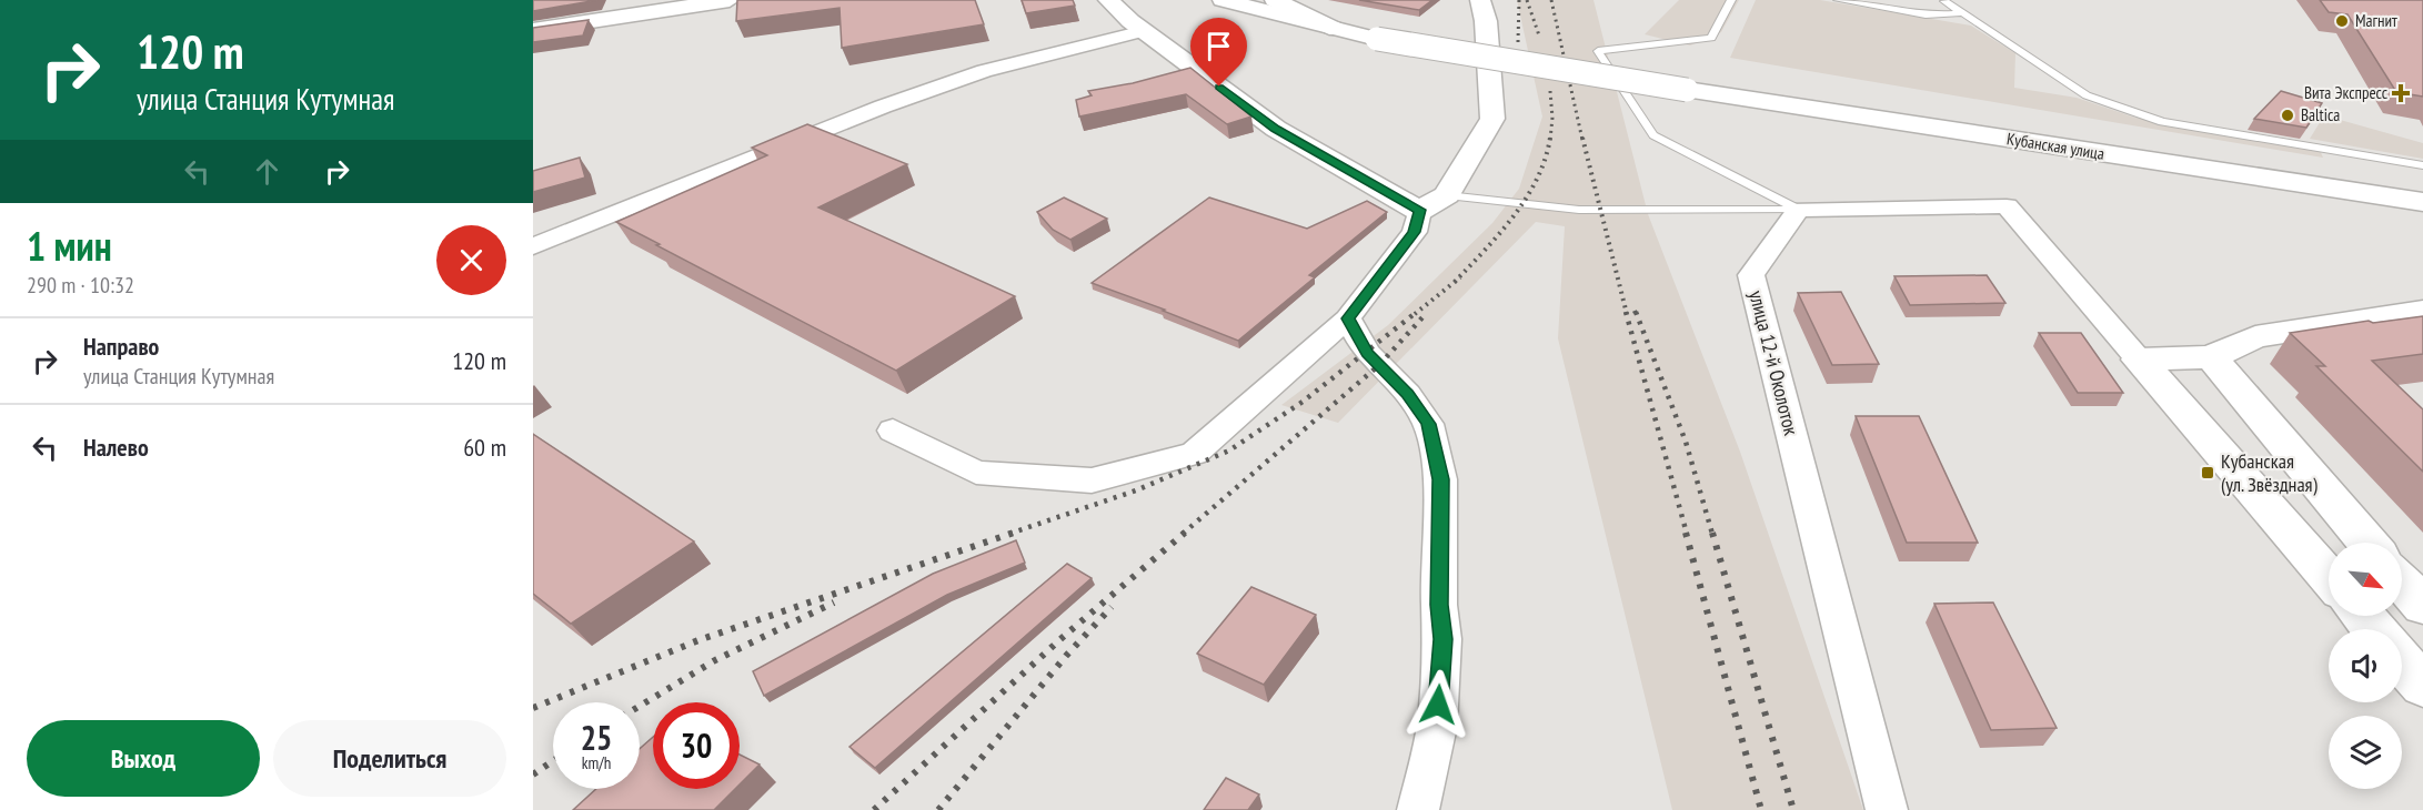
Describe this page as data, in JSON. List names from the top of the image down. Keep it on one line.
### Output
{"streets":{"main road":["Кубанская улица"],"street":["улица 12-й Околоток"]},"places":{"other":["Магнит","Baltica"],"health":["Вита Экспресс"],"transit":["Кубанская (ул. Звёздная)"]},"north":"bottom right","page":{"turn":["120 m","улица Станция Кутумная"],"heading":["1 мин","290 m · 10:32"],"list":[{"name":"Направо","note":"улица Станция Кутумная","value":"120 m"},{"name":"Налево","value":"60 m"}],"speed":"25 km/h","limit":"30","buttons":["Выход","Поделиться"]}}
